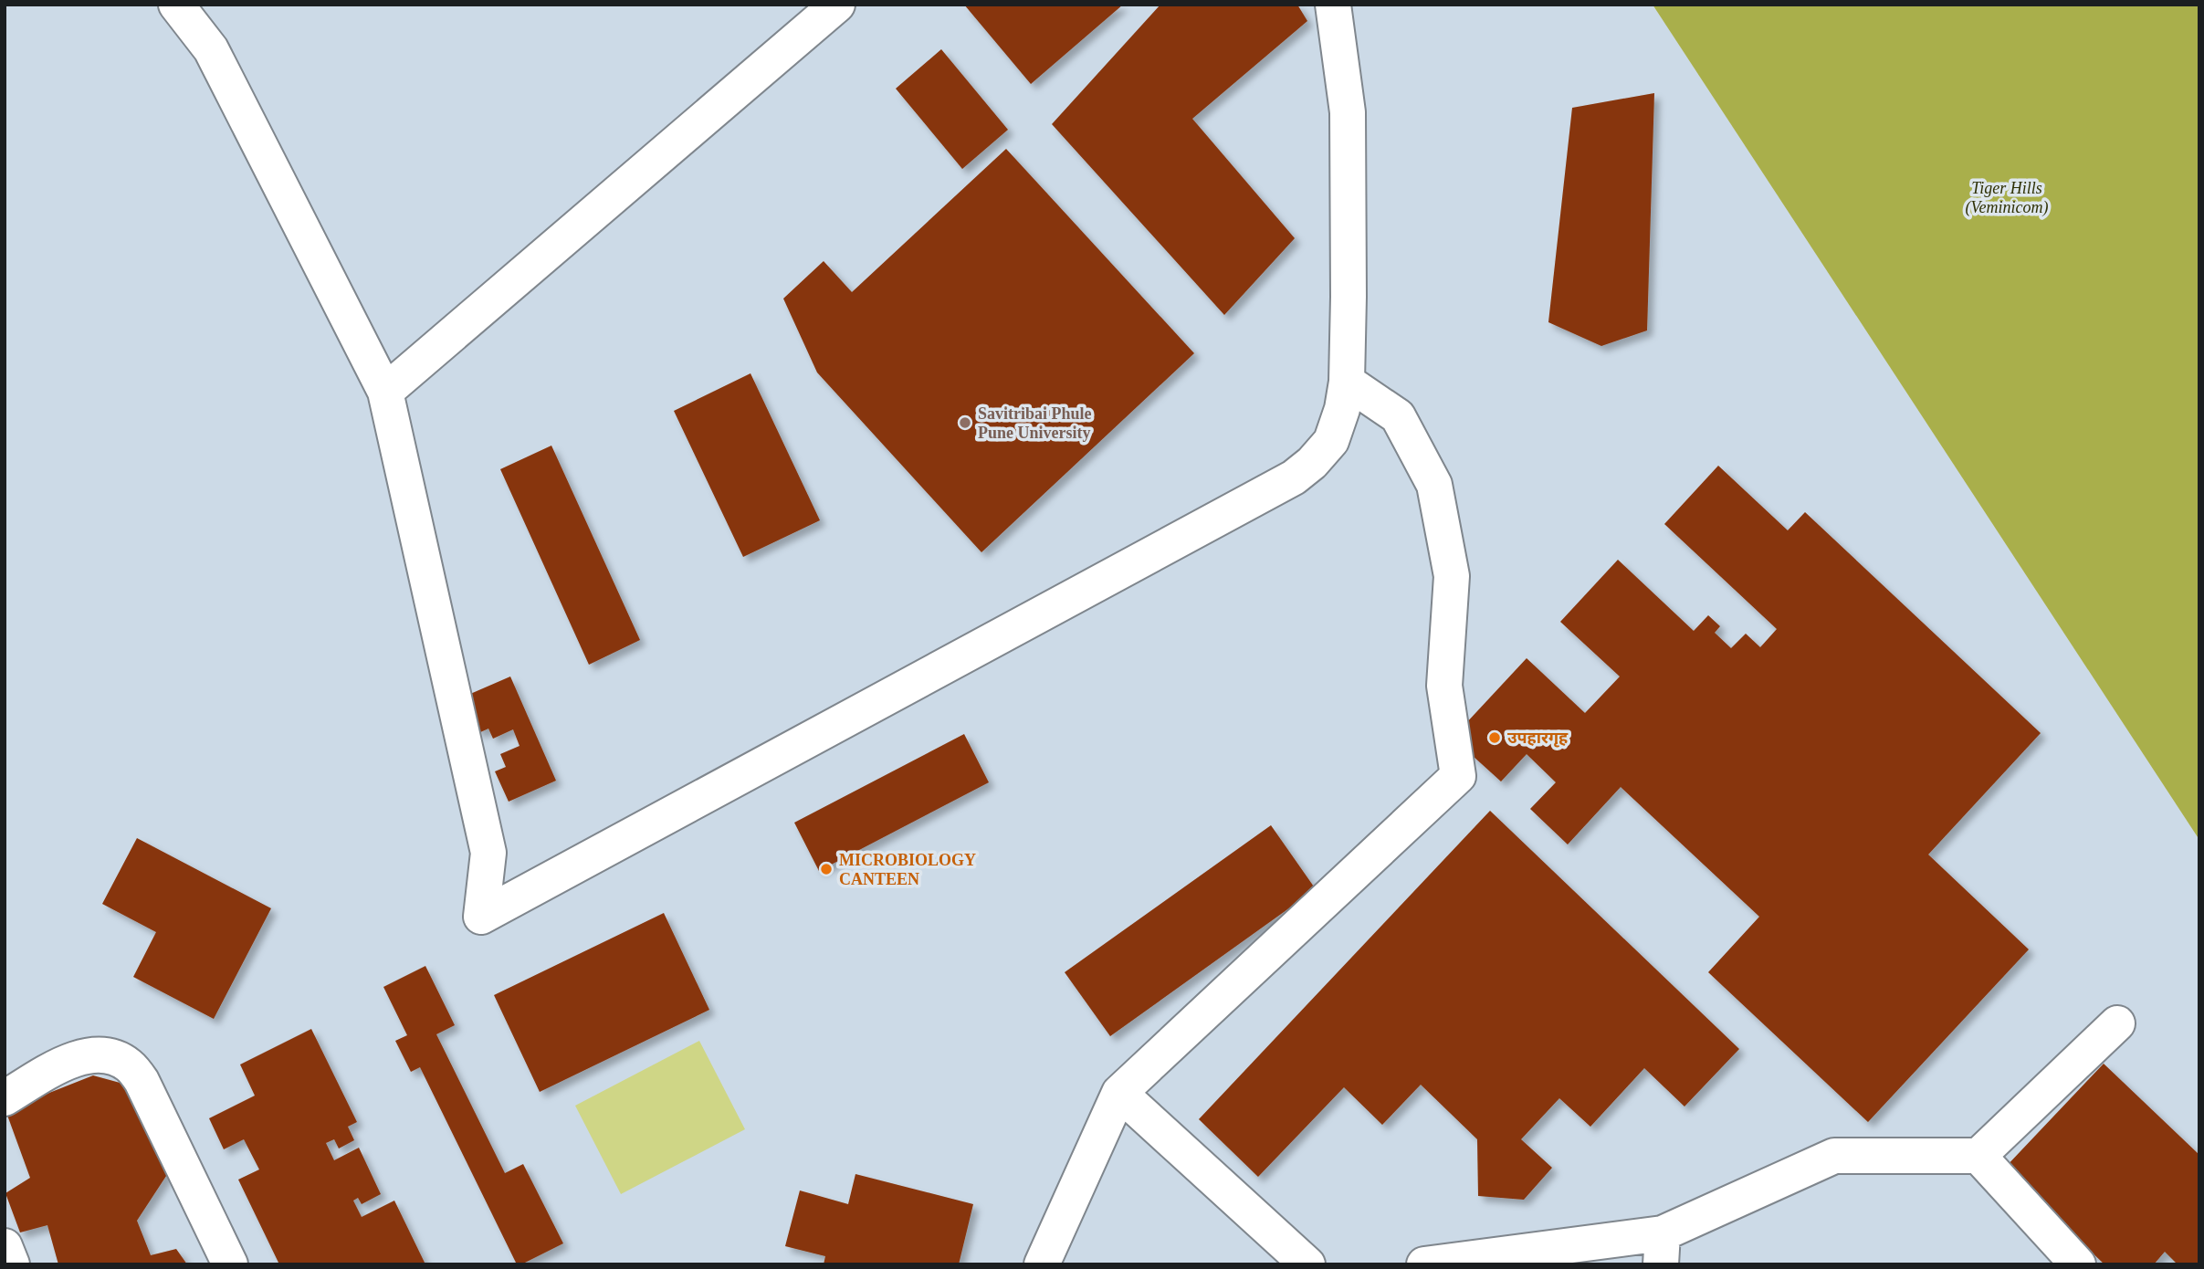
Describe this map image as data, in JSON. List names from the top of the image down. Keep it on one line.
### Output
{"parks":["Tiger Hills (Veminicom)"],"places":["Savitribai Phule Pune University","उपहारगृह","MICROBIOLOGY CANTEEN"]}
